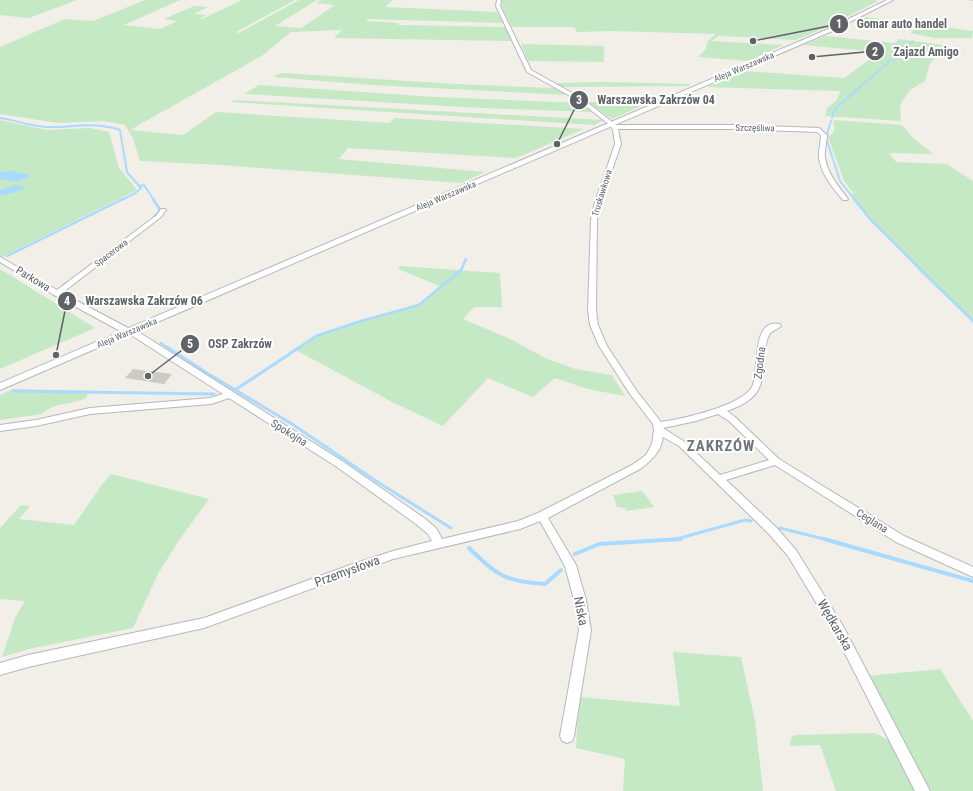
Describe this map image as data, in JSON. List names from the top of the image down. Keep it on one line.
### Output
{"streets":{"street":["Aleja Warszawska","Szczęśliwa","Truskawkowa","Spacerowa","Parkowa","Zgodna","Spokojna","Ceglana","Przemysłowa","Niska","Wędkarska"]},"crossings":[["Aleja Warszawska","Szczęśliwa"],["Aleja Warszawska","Truskawkowa"],["Aleja Warszawska","Parkowa"],["Aleja Warszawska","Spokojna"],["Szczęśliwa","Truskawkowa"],["Truskawkowa","Przemysłowa"],["Truskawkowa","Wędkarska"],["Spacerowa","Parkowa"],["Parkowa","Spokojna"],["Zgodna","Ceglana"],["Spokojna","Przemysłowa"],["Przemysłowa","Niska"],["Przemysłowa","Wędkarska"]],"districts":["ZAKRZÓW"],"places":["Gomar auto handel","Zajazd Amigo","Warszawska Zakrzów 04","Warszawska Zakrzów 06","OSP Zakrzów"]}
